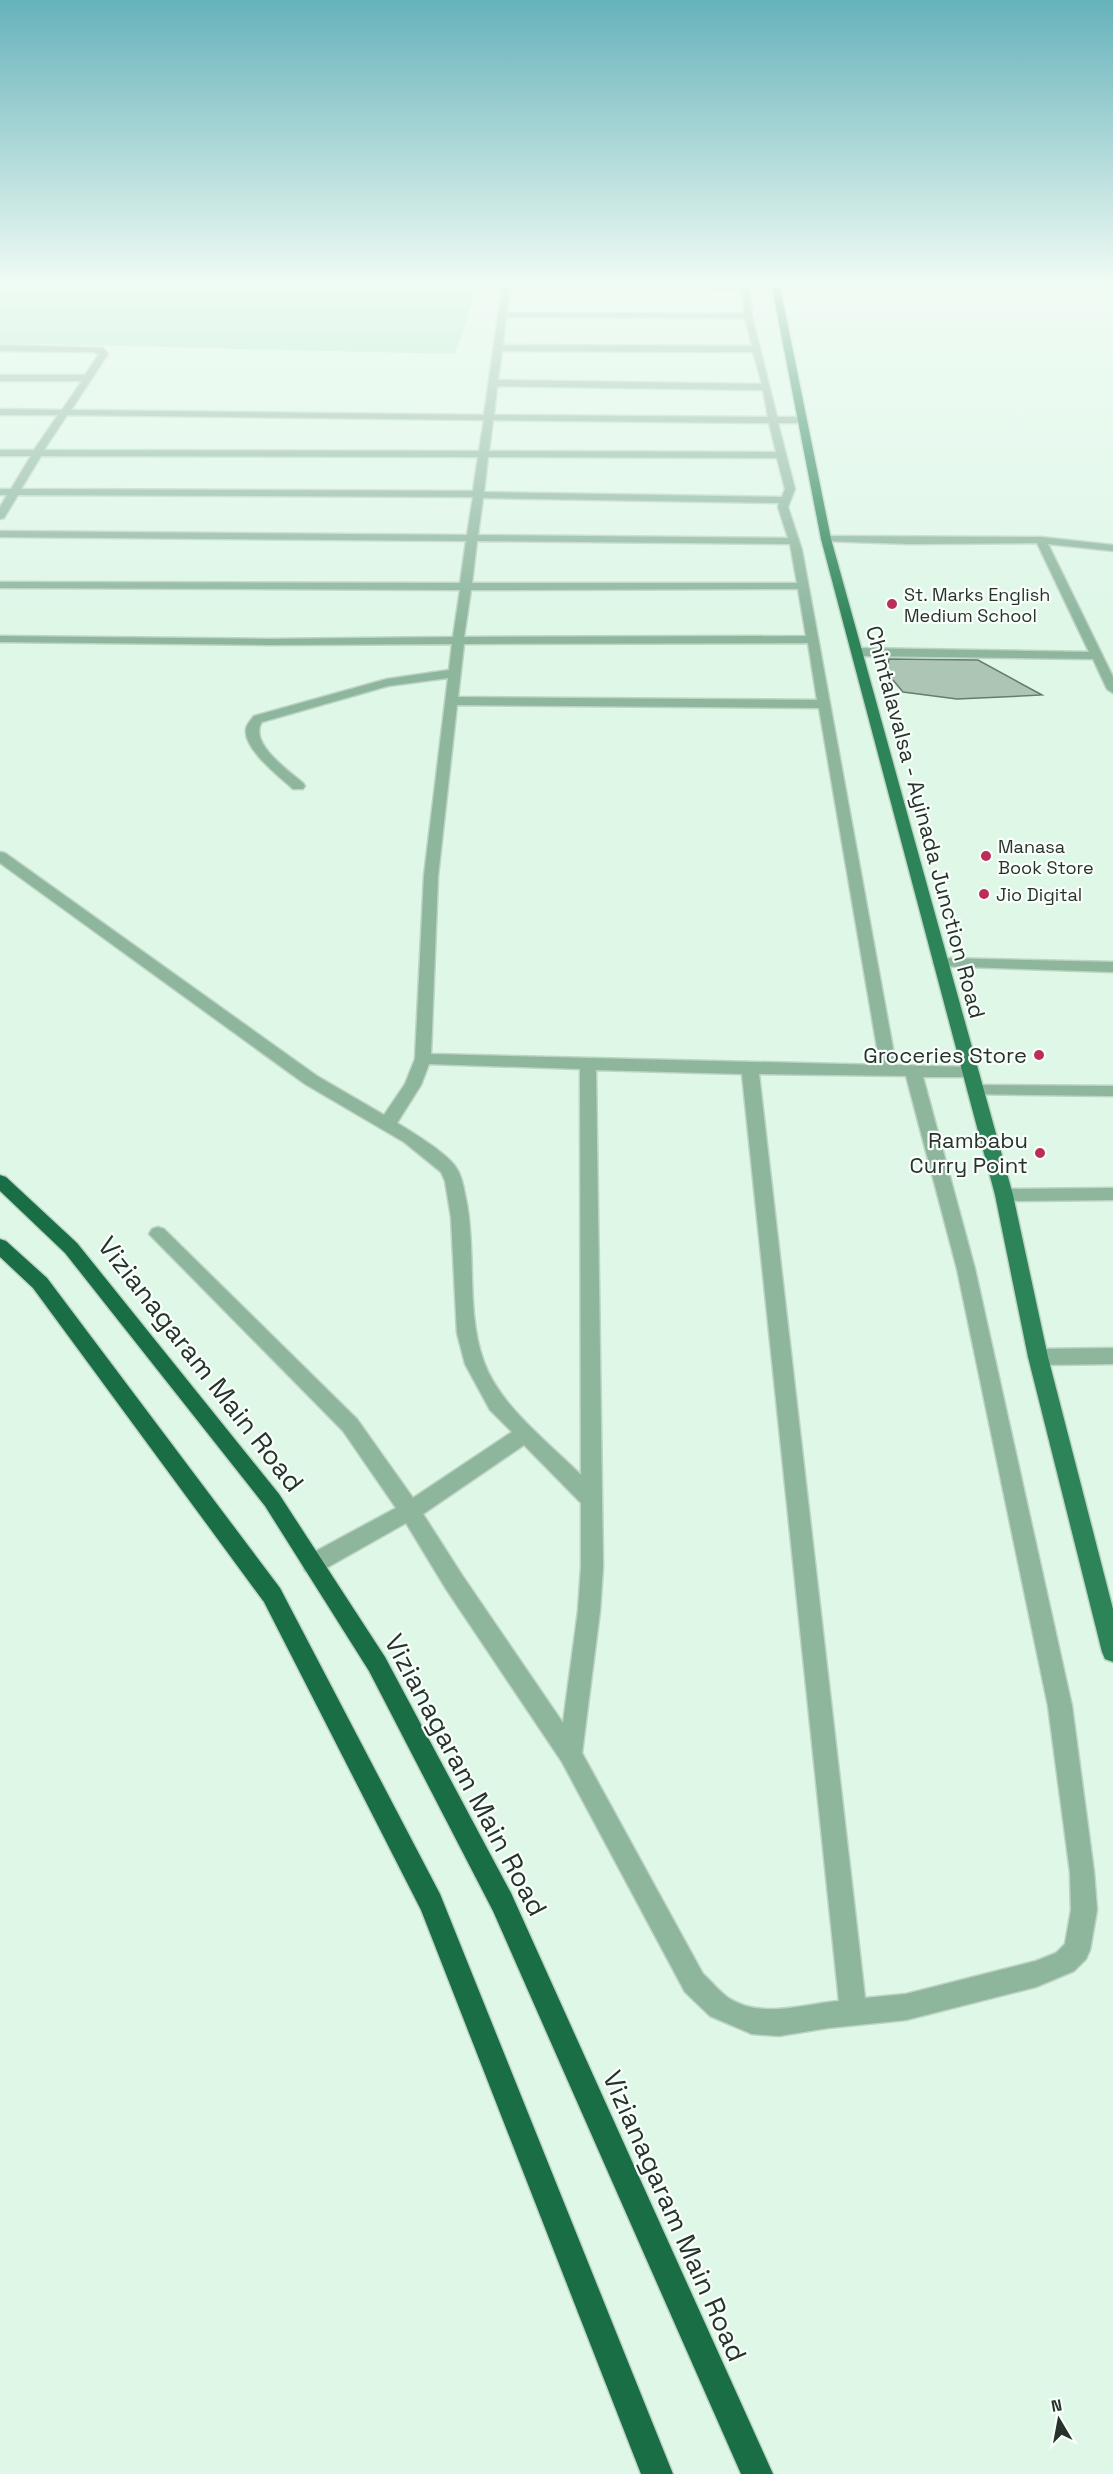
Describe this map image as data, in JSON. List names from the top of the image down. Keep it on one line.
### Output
{"streets":{"highway":["Vizianagaram Main Road"],"main road":["Chintalavalsa - Ayinada Junction Road"]},"places":["St. Marks English Medium School","Manasa Book Store","Jio Digital","Groceries Store","Rambabu Curry Point"],"north":"top"}
